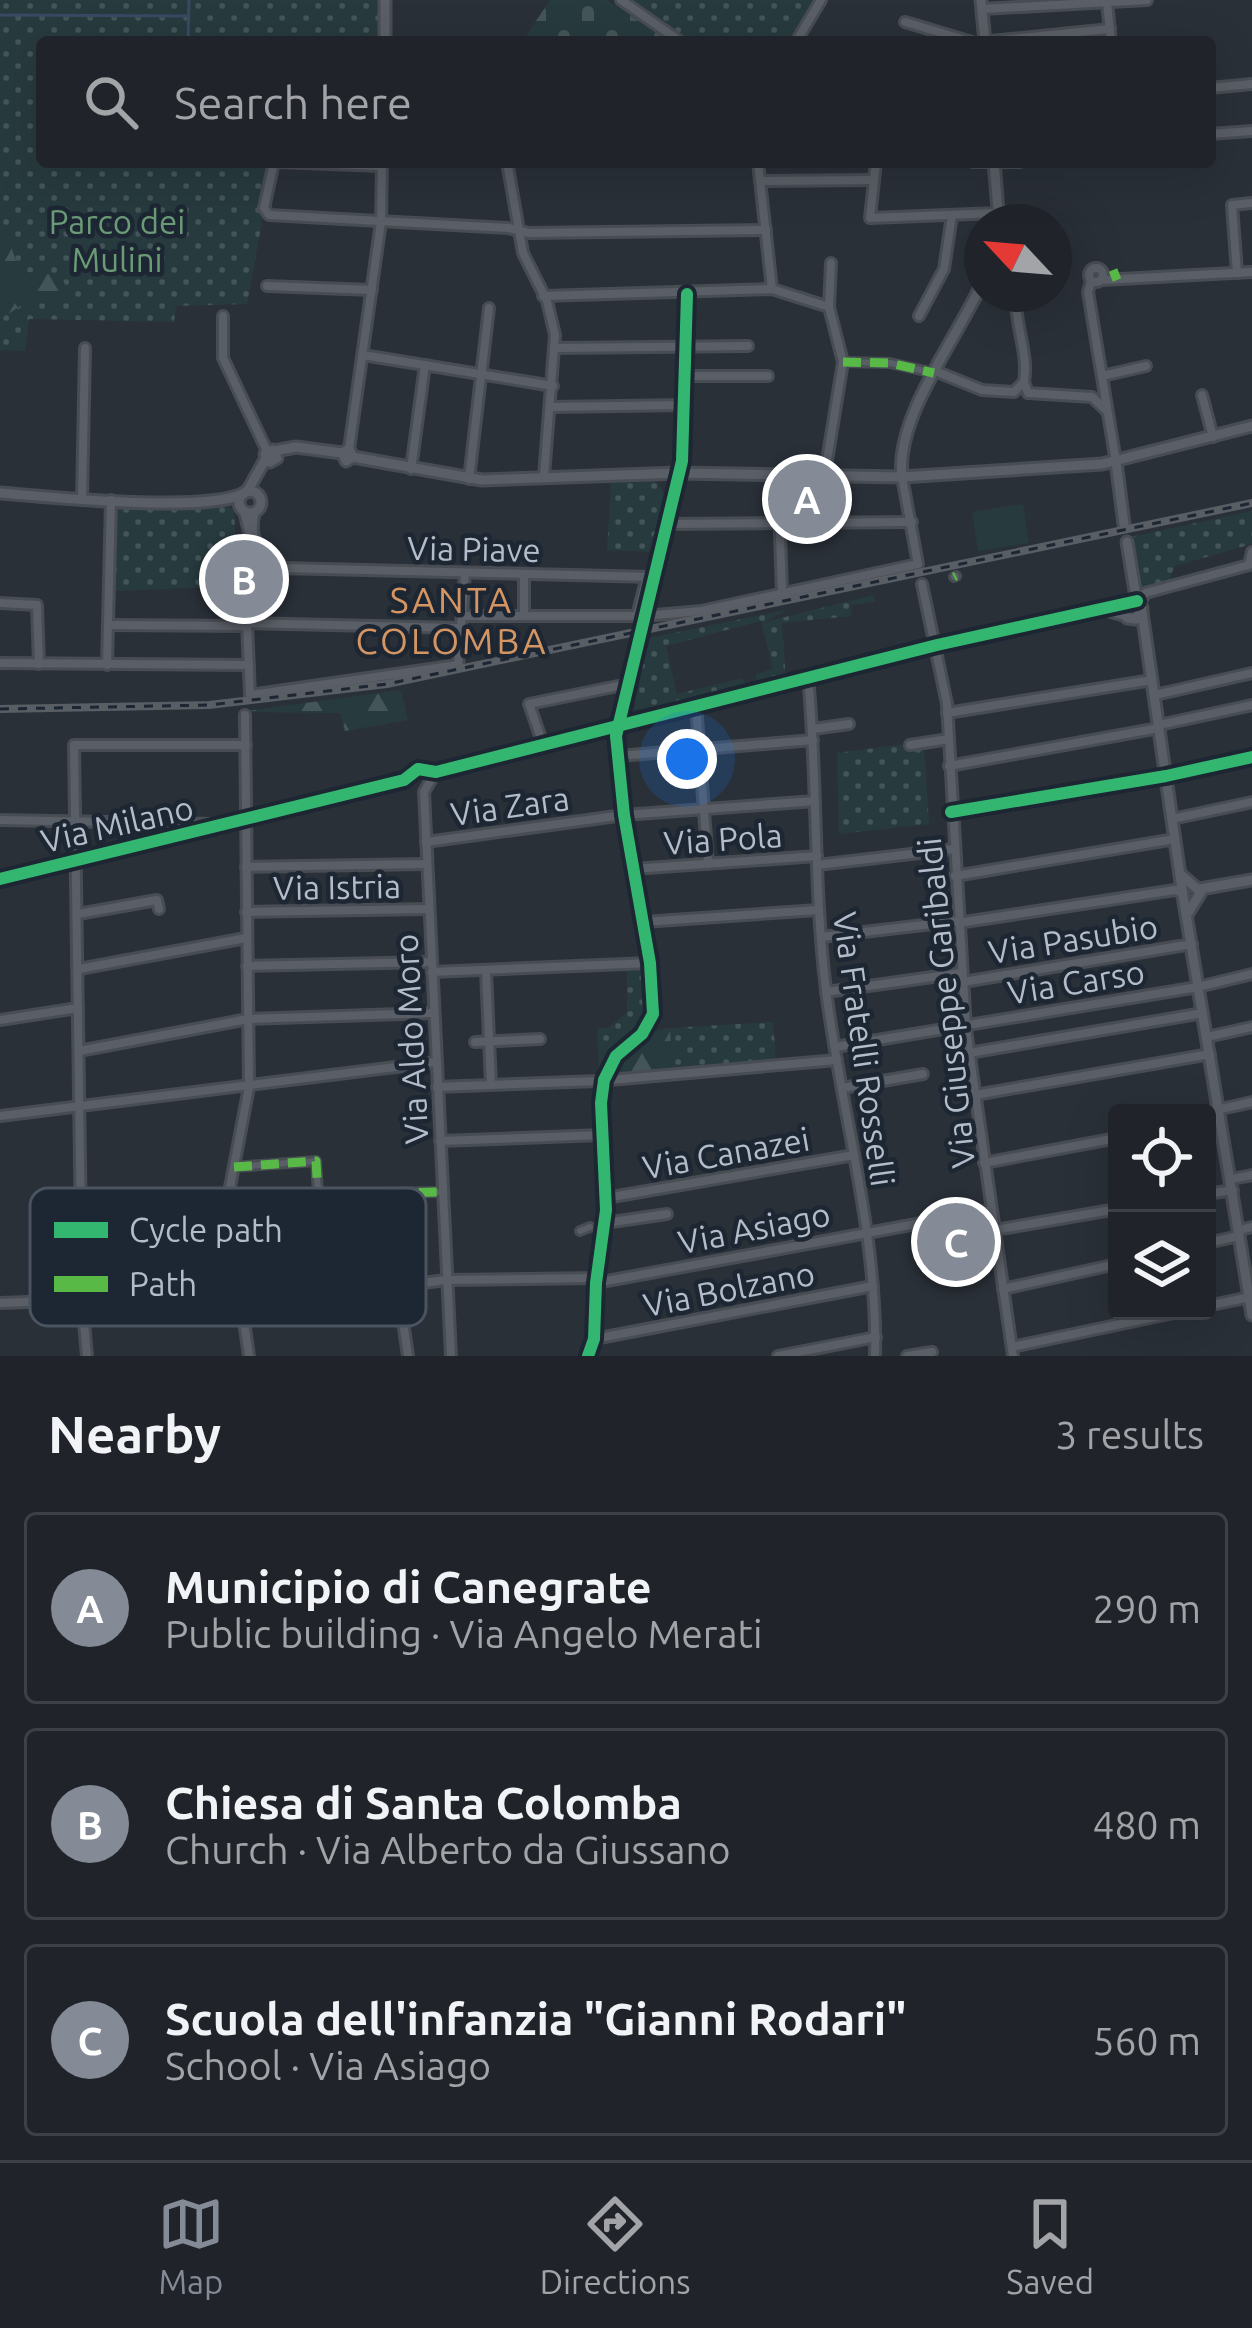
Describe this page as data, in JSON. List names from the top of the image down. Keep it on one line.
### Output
{"streets":{"street":["Via Piave","Via Zara","Via Milano","Via Pola","Via Istria","Via Pasubio","Via Carso","Via Giuseppe Garibaldi","Via Aldo Moro","Via Fratelli Rosselli","Via Canazei","Via Asiago","Via Bolzano"]},"crossings":[["Via Zara","Via Aldo Moro"],["Via Zara","Via Fratelli Rosselli"],["Via Pola","Via Giuseppe Garibaldi"],["Via Pola","Via Fratelli Rosselli"],["Via Istria","Via Aldo Moro"],["Via Pasubio","Via Giuseppe Garibaldi"],["Via Pasubio","Via Fratelli Rosselli"],["Via Carso","Via Giuseppe Garibaldi"],["Via Carso","Via Fratelli Rosselli"],["Via Giuseppe Garibaldi","Via Asiago"],["Via Aldo Moro","Via Asiago"],["Via Fratelli Rosselli","Via Canazei"],["Via Fratelli Rosselli","Via Asiago"],["Via Fratelli Rosselli","Via Bolzano"]],"districts":["SANTA COLOMBA"],"parks":["Parco dei Mulini"],"legend":["Cycle path","Path"],"north":"top left","page":{"search":"Search here","pins":["A","B","C"],"heading":["Nearby","3 results"],"list":[{"mark":"A","name":"Municipio di Canegrate","note":"Public building · Via Angelo Merati","value":"290 m"},{"mark":"B","name":"Chiesa di Santa Colomba","note":"Church · Via Alberto da Giussano","value":"480 m"},{"mark":"C","name":"Scuola dell'infanzia \"Gianni Rodari\"","note":"School · Via Asiago","value":"560 m"}],"nav":["Map","Directions","Saved"]}}
